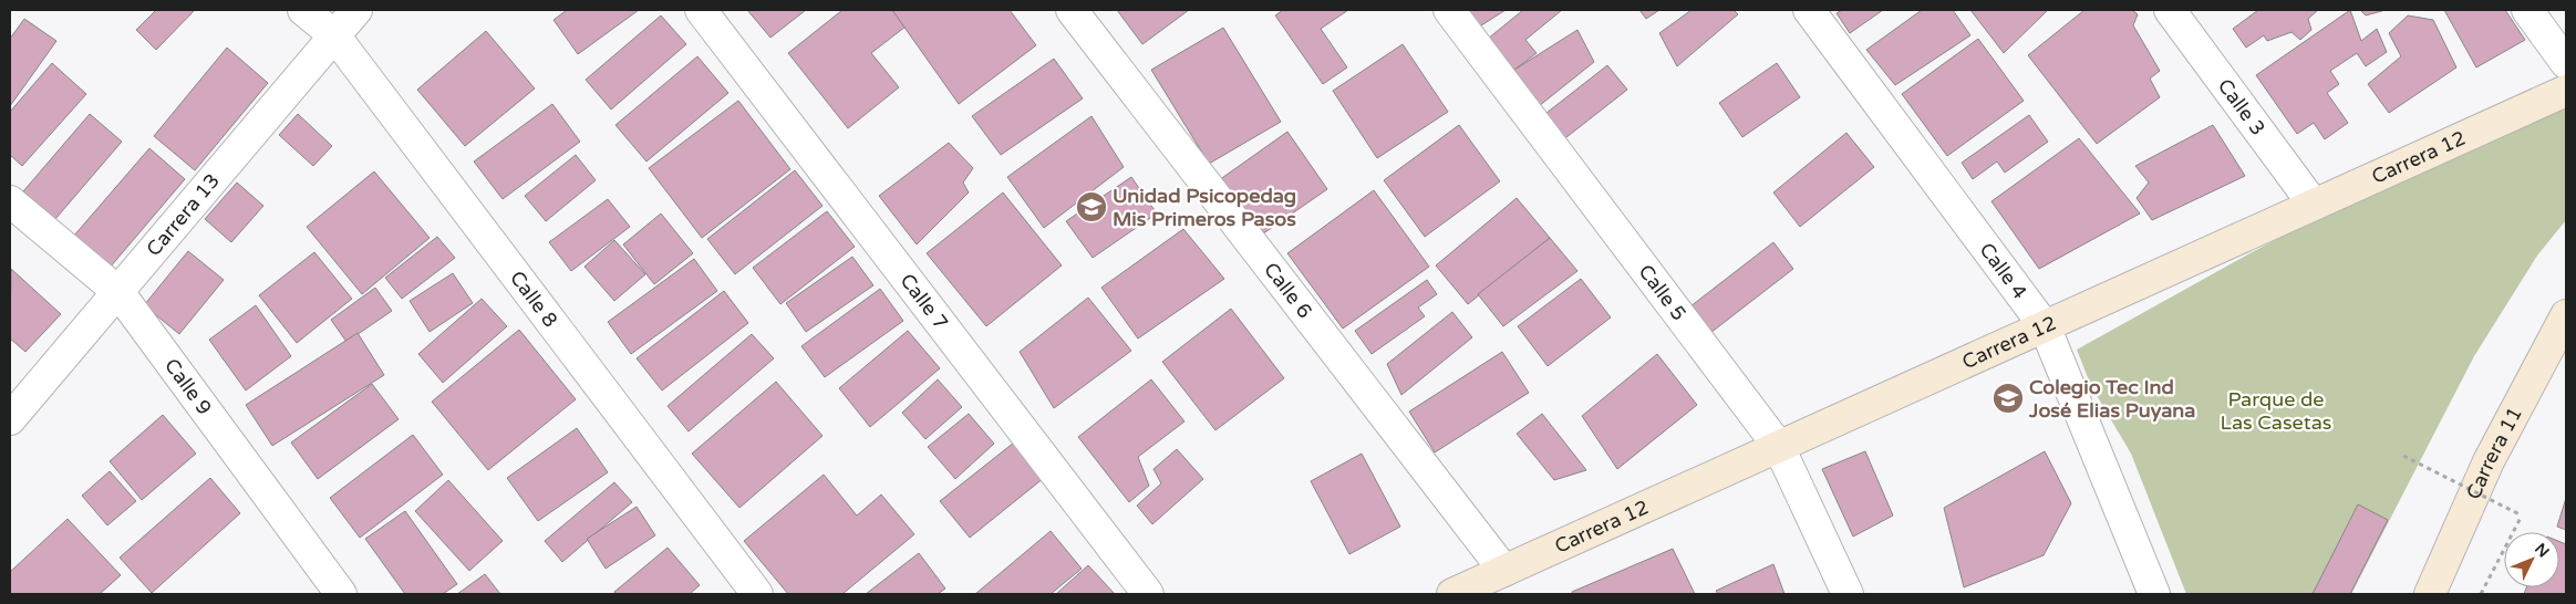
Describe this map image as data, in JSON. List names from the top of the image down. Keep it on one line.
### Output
{"streets":{"street":["Calle 3","Carrera 12","Carrera 13","Calle 4","Calle 6","Calle 5","Calle 8","Calle 7","Calle 9","Carrera 11"]},"crossings":[["Calle 3","Carrera 12"],["Carrera 12","Calle 4"],["Carrera 12","Calle 6"],["Carrera 12","Calle 5"],["Carrera 13","Calle 8"],["Carrera 13","Calle 9"]],"parks":["Parque de Las Casetas"],"places":{"school or university":["Unidad Psicopedag Mis Primeros Pasos","Colegio Tec Ind José Elias Puyana"]},"north":"top right"}
